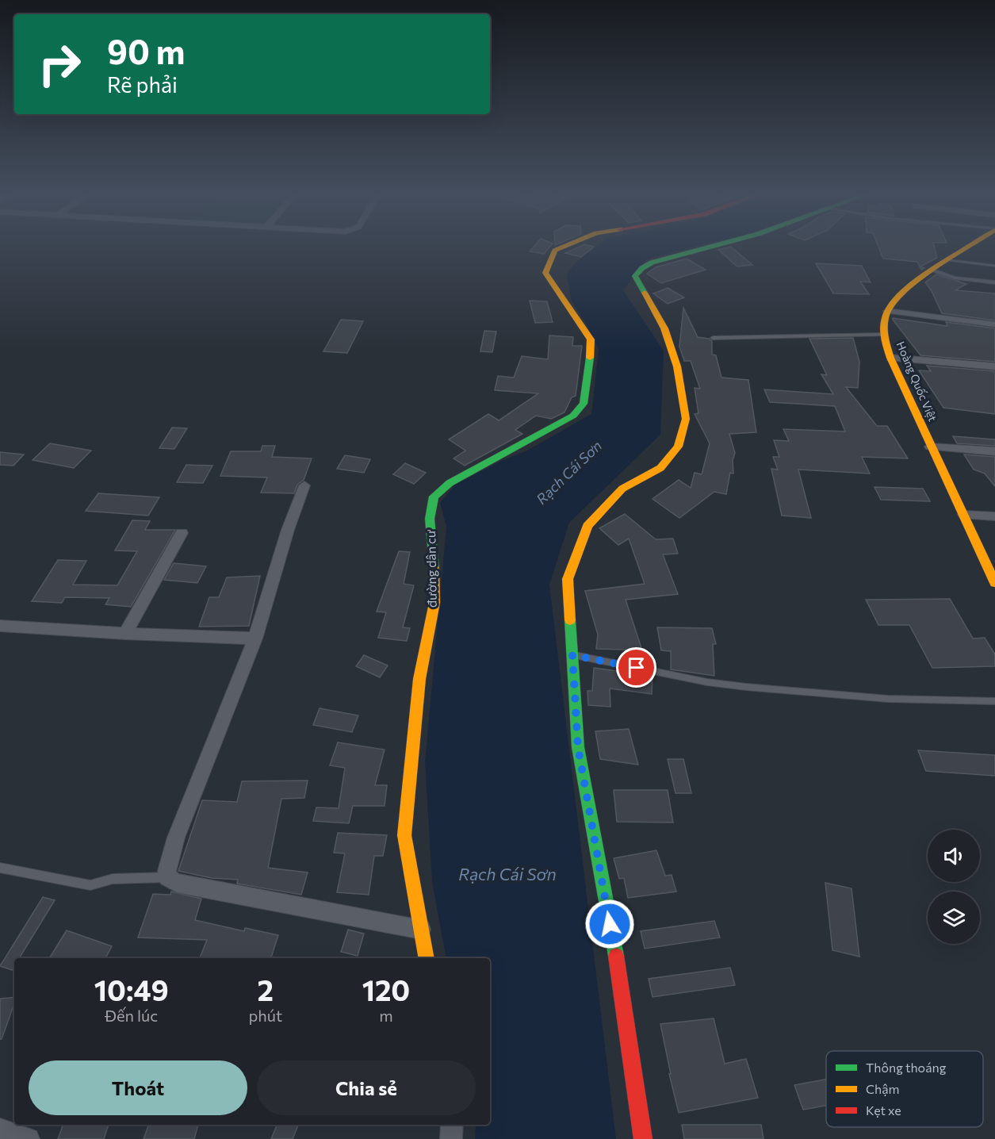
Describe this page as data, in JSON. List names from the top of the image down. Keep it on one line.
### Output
{"streets":{"street":["Hoàng Quốc Việt","đường dân cư"]},"water":["Rạch Cái Sơn"],"legend":["Thông thoáng","Chậm","Kẹt xe"],"page":{"turn":["90 m","Rẽ phải"],"eta":["10:49","Đến lúc","2","phút","120","m"],"buttons":["Thoát","Chia sẻ"]}}
